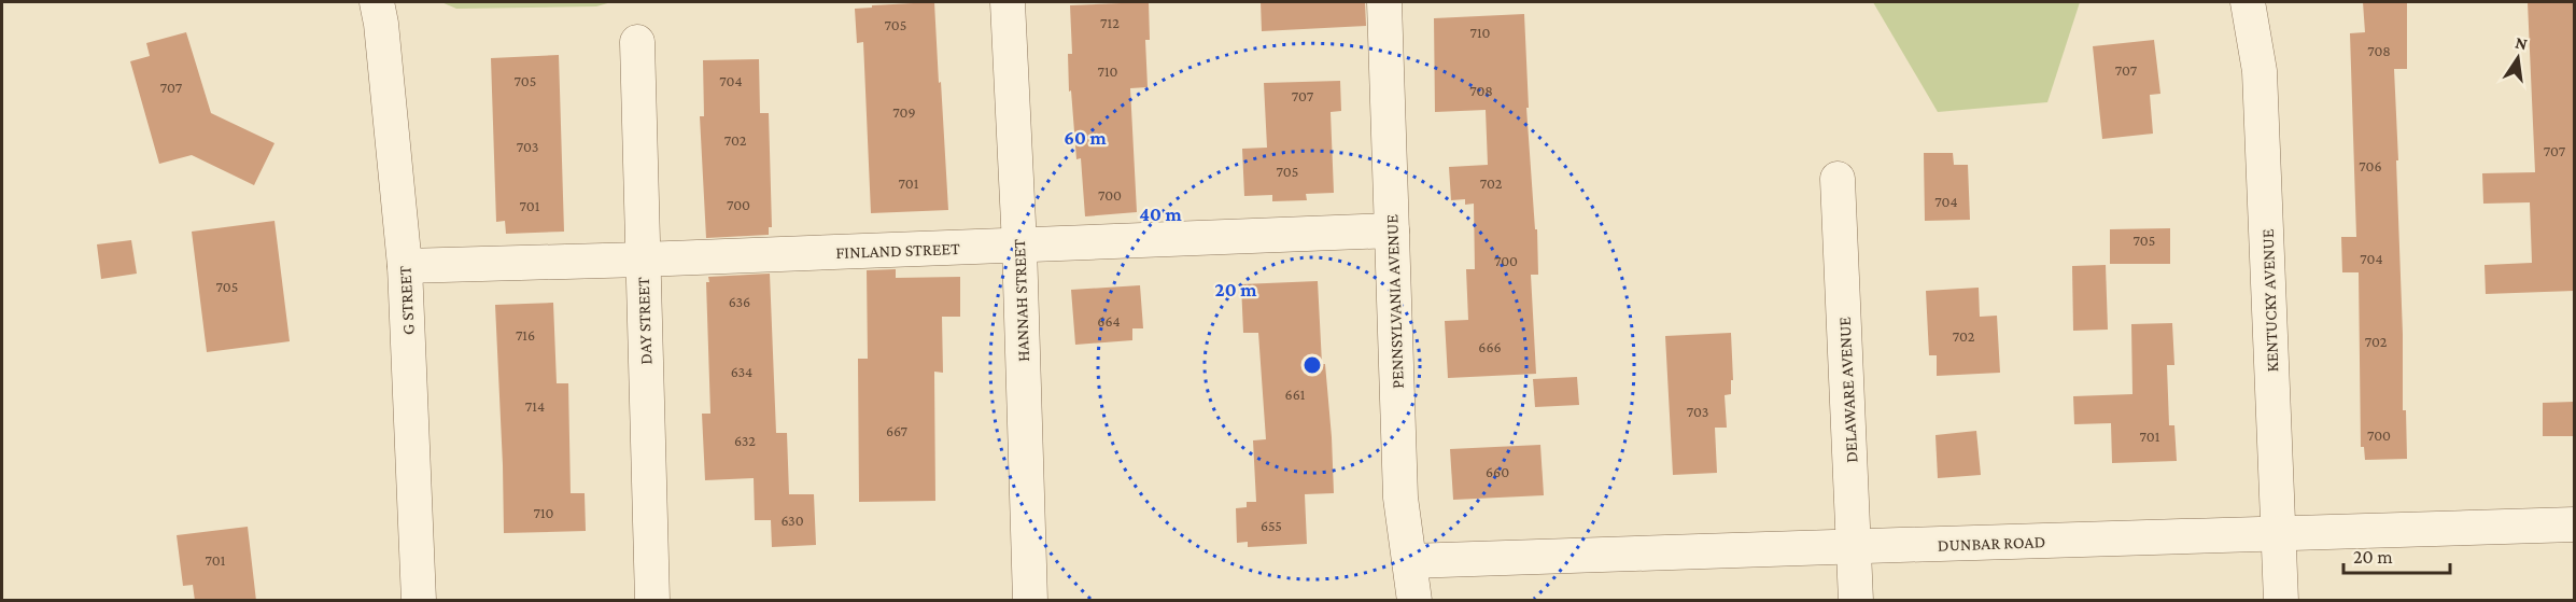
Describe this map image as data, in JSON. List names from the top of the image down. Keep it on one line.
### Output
{"streets":{"street":["FINLAND STREET","G STREET","HANNAH STREET","KENTUCKY AVENUE","PENNSYLVANIA AVENUE","DAY STREET","DELAWARE AVENUE","DUNBAR ROAD"]},"crossings":[["FINLAND STREET","G STREET"],["FINLAND STREET","HANNAH STREET"],["FINLAND STREET","PENNSYLVANIA AVENUE"],["FINLAND STREET","DAY STREET"],["KENTUCKY AVENUE","DUNBAR ROAD"],["PENNSYLVANIA AVENUE","DUNBAR ROAD"],["DELAWARE AVENUE","DUNBAR ROAD"]],"house_numbers":["712","705","710","708","707","710","705","704","707","708","707","709","702","703","707","706","705","701","702","700","704","700","701","705","704","700","705","636","664","716","702","702","666","634","661","714","703","667","700","701","632","660","710","630","655","701"],"scale_bar":"20 m","north":"top","rings":["60 m","40 m","20 m"]}
